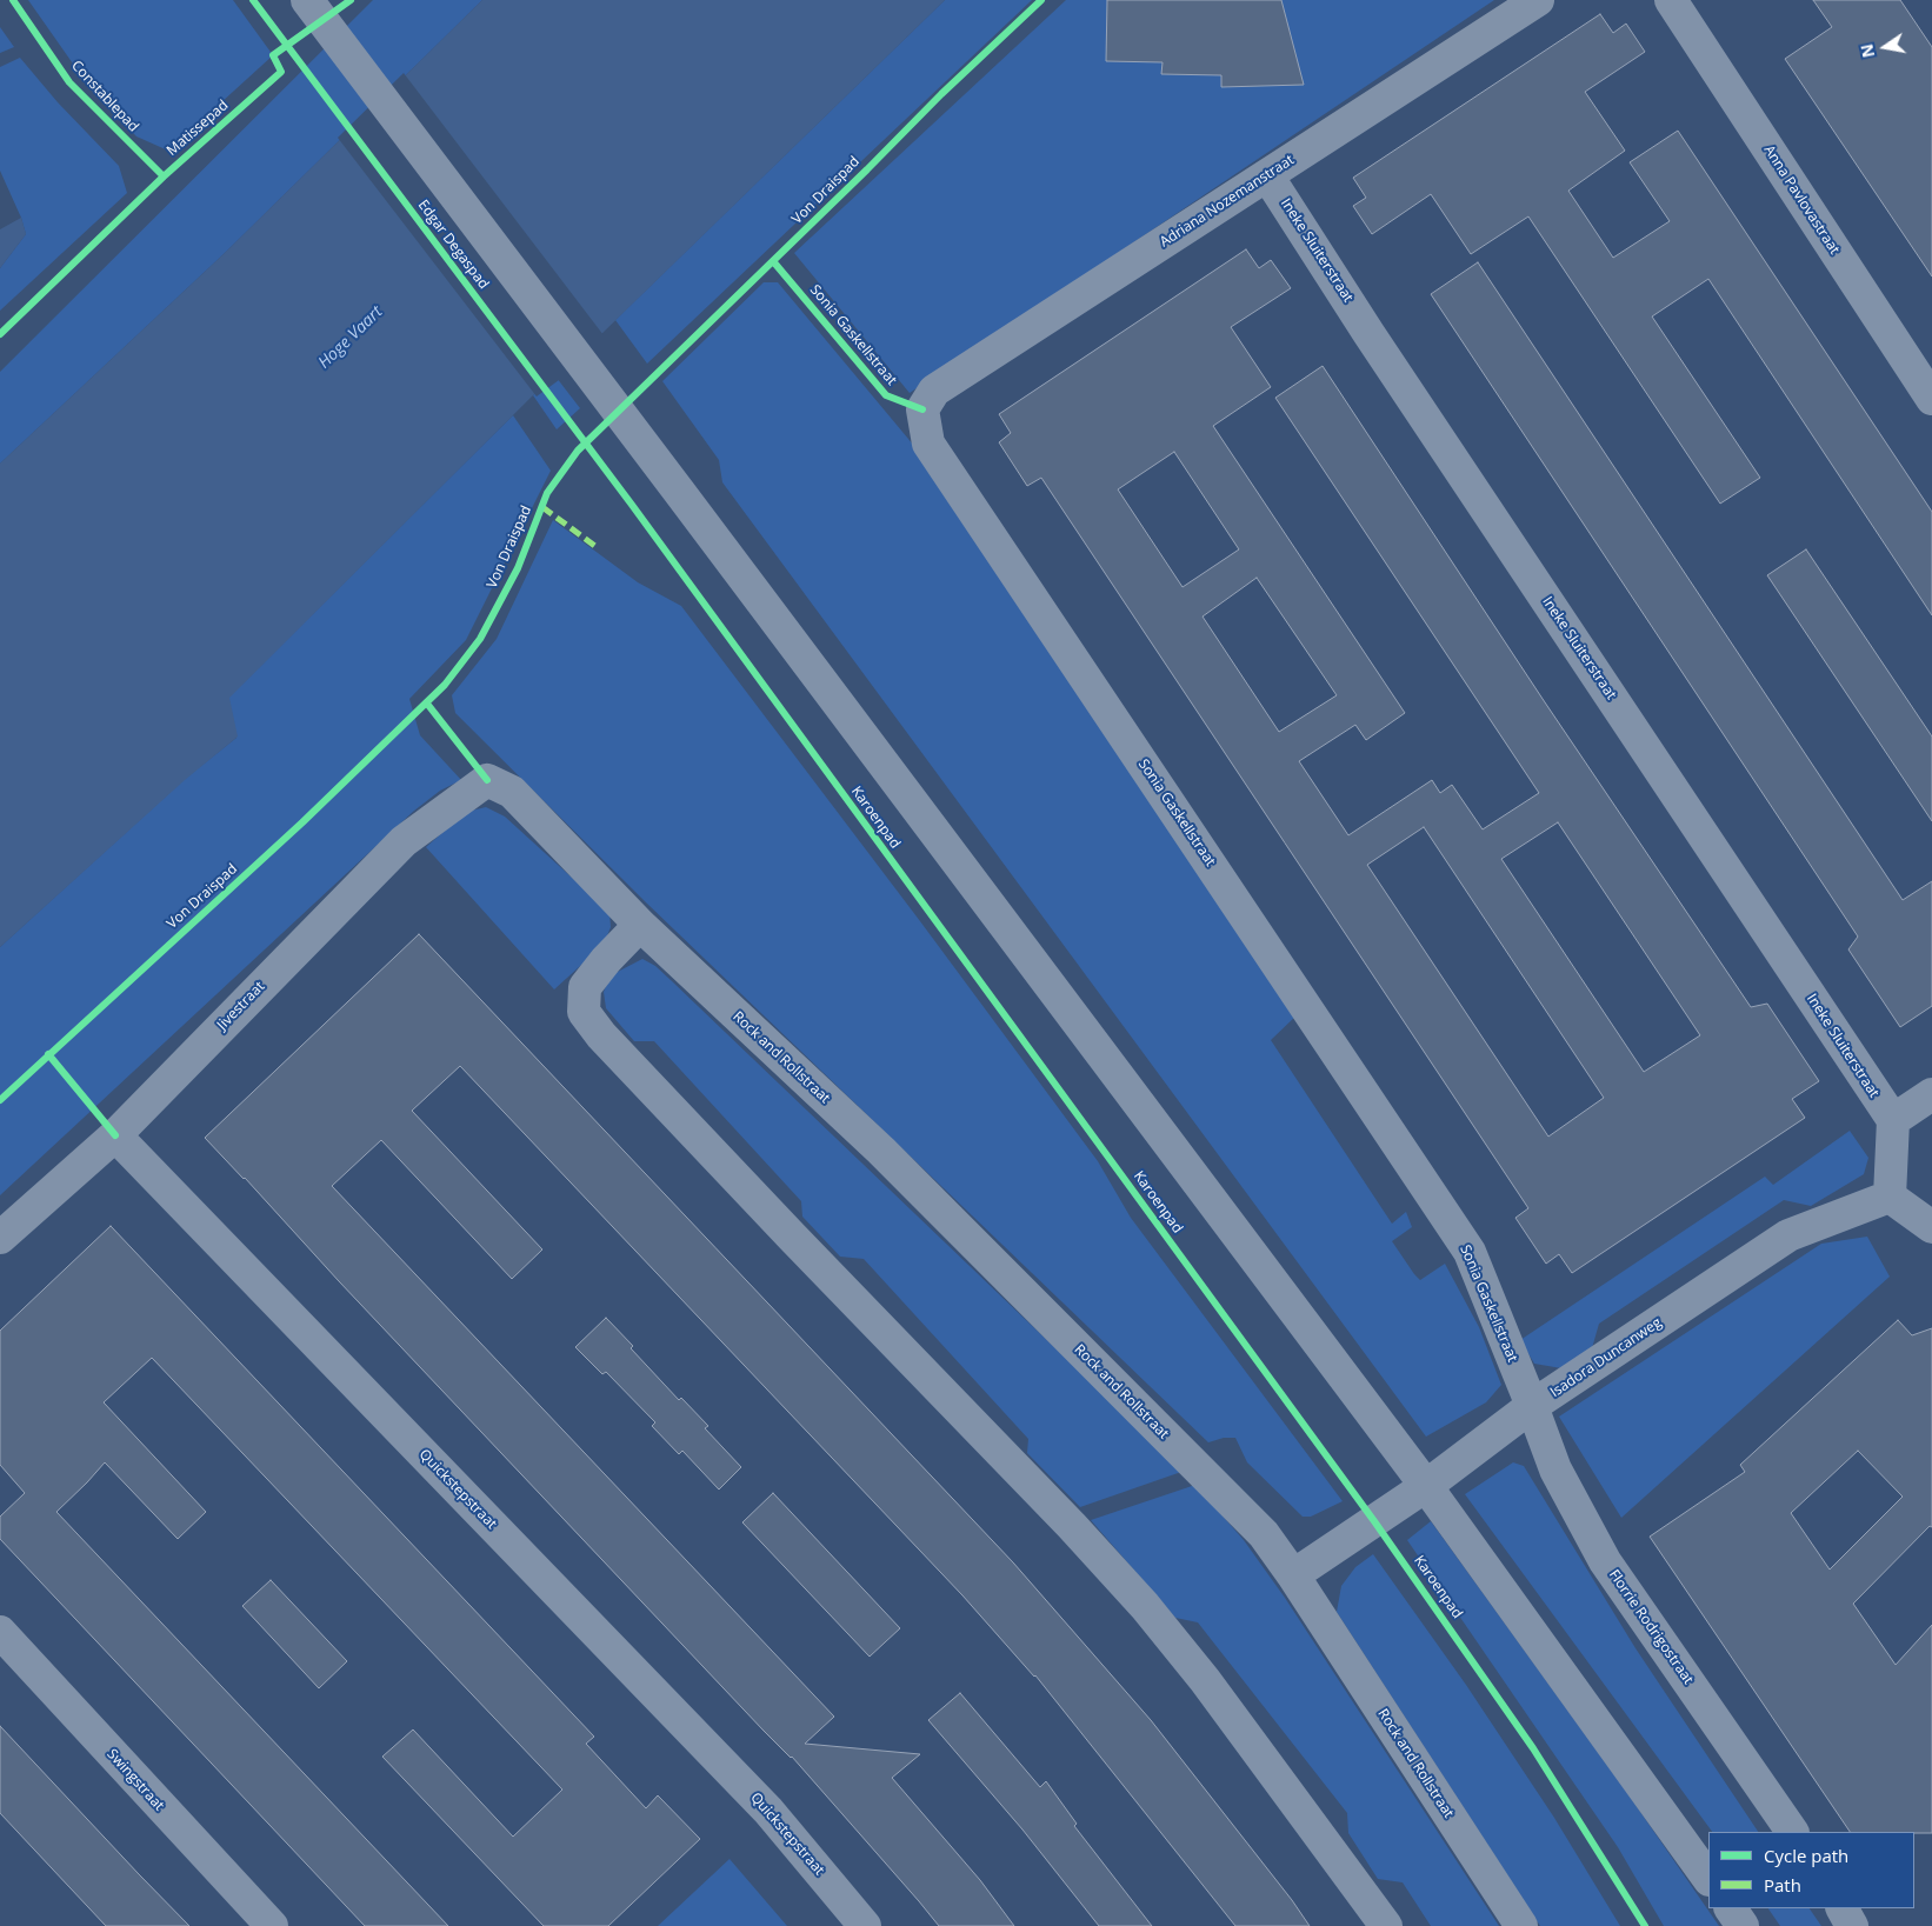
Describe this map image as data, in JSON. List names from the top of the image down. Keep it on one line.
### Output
{"streets":{"street":["Anna Pavlovastraat","Adriana Nozemanstraat","Ineke Sluiterstraat","Sonia Gaskellstraat","Jivestraat","Rock and Rollstraat","Isadora Duncanweg","Quickstepstraat","Florrie Rodrigostraat","Swingstraat"],"cycle path":["Constablepad","Matissepad","Von Draispad","Edgar Degaspad"]},"crossings":[["Adriana Nozemanstraat","Ineke Sluiterstraat"],["Adriana Nozemanstraat","Sonia Gaskellstraat"],["Sonia Gaskellstraat","Isadora Duncanweg"],["Sonia Gaskellstraat","Florrie Rodrigostraat"],["Jivestraat","Rock and Rollstraat"],["Jivestraat","Quickstepstraat"],["Rock and Rollstraat","Isadora Duncanweg"],["Isadora Duncanweg","Florrie Rodrigostraat"]],"water":["Hoge Vaart"],"legend":["Cycle path","Path"],"north":"left"}
